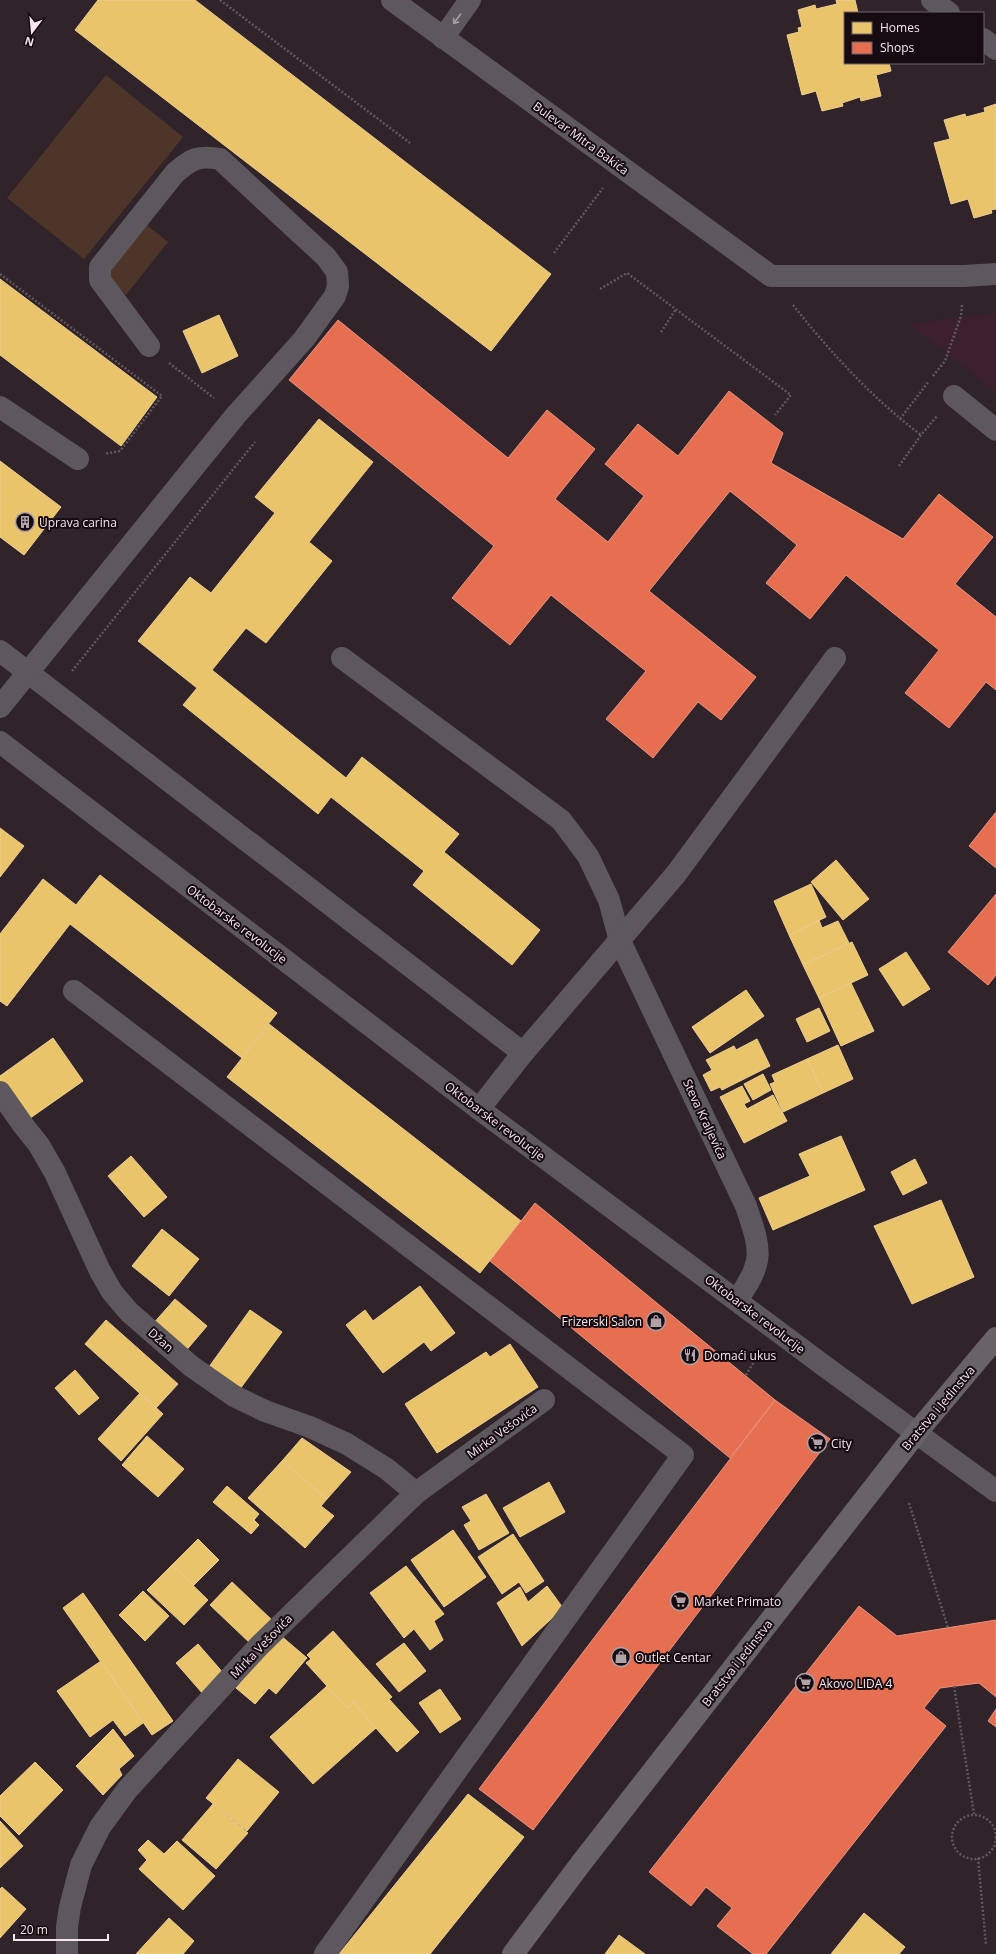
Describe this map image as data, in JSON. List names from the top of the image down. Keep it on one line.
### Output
{"streets":{"main road":["Bratstva i Jedinstva"],"street":["Bulevar Mitra Bakića","Oktobarske revolucije","Steva Kraljevića","Džan","Mirka Vešovića"]},"crossings":[["Oktobarske revolucije","Steva Kraljevića"],["Oktobarske revolucije","Bratstva i Jedinstva"],["Džan","Mirka Vešovića"]],"places":{"building":["Uprava carina"],"shop":["Frizerski Salon","Outlet Centar"],"restaurant":["Domaći ukus"],"supermarket":["City","Market Primato","Akovo LIDA 4"]},"legend":["Homes","Shops"],"scale_bar":"20 m","north":"bottom"}
